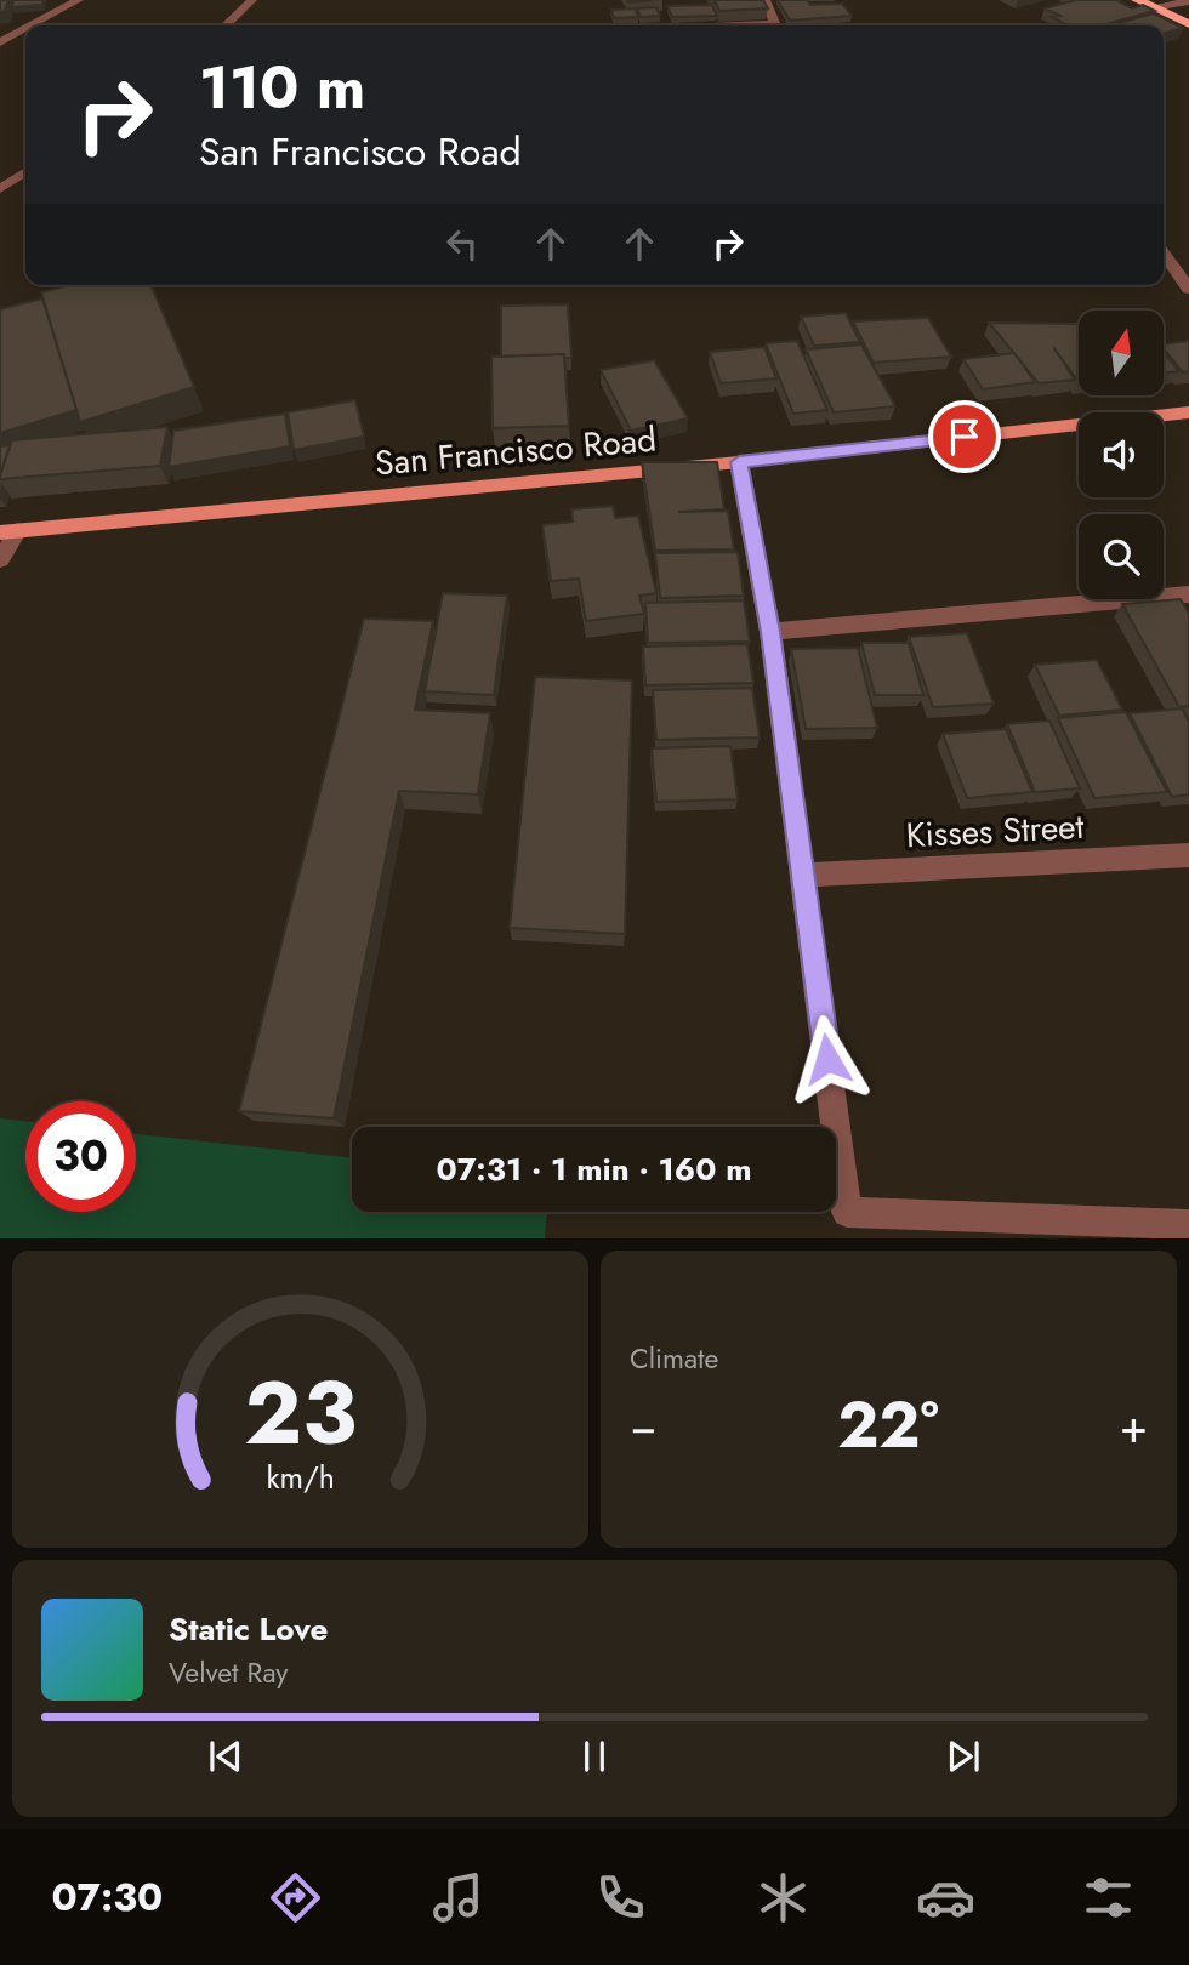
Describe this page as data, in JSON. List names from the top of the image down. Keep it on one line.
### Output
{"streets":{"main road":["San Francisco Road"],"street":["Kisses Street"]},"north":"top","page":{"turn":["110 m","San Francisco Road"],"limit":"30","trip":"07:31 · 1 min · 160 m","tile":"Climate","heat":["−","22°","+"],"song":["Static Love","Velvet Ray"],"tabs":"07:30","gauge":["23","km/h"]}}
